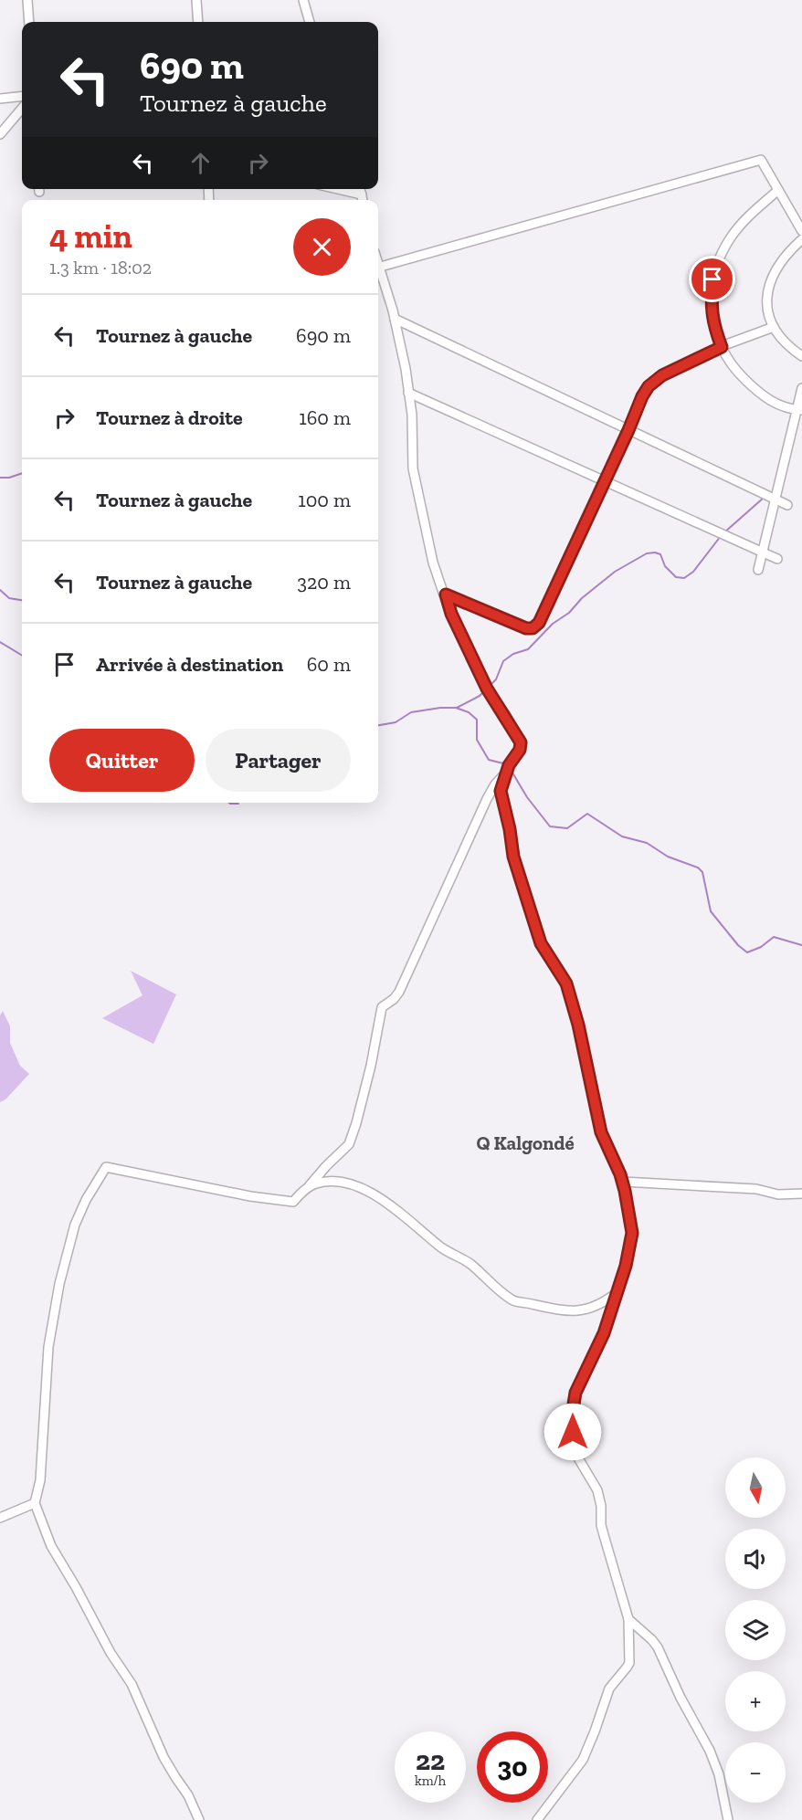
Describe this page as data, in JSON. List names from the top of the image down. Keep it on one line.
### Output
{"districts":["Q Kalgondé"],"north":"bottom","page":{"turn":["690 m","Tournez à gauche"],"heading":["4 min","1.3 km · 18:02"],"list":[{"name":"Tournez à gauche","value":"690 m"},{"name":"Tournez à droite","value":"160 m"},{"name":"Tournez à gauche","value":"100 m"},{"name":"Tournez à gauche","value":"320 m"},{"name":"Arrivée à destination","value":"60 m"}],"buttons":["Quitter","Partager"],"map_buttons":["+","−"],"speed":"22 km/h","limit":"30"}}
